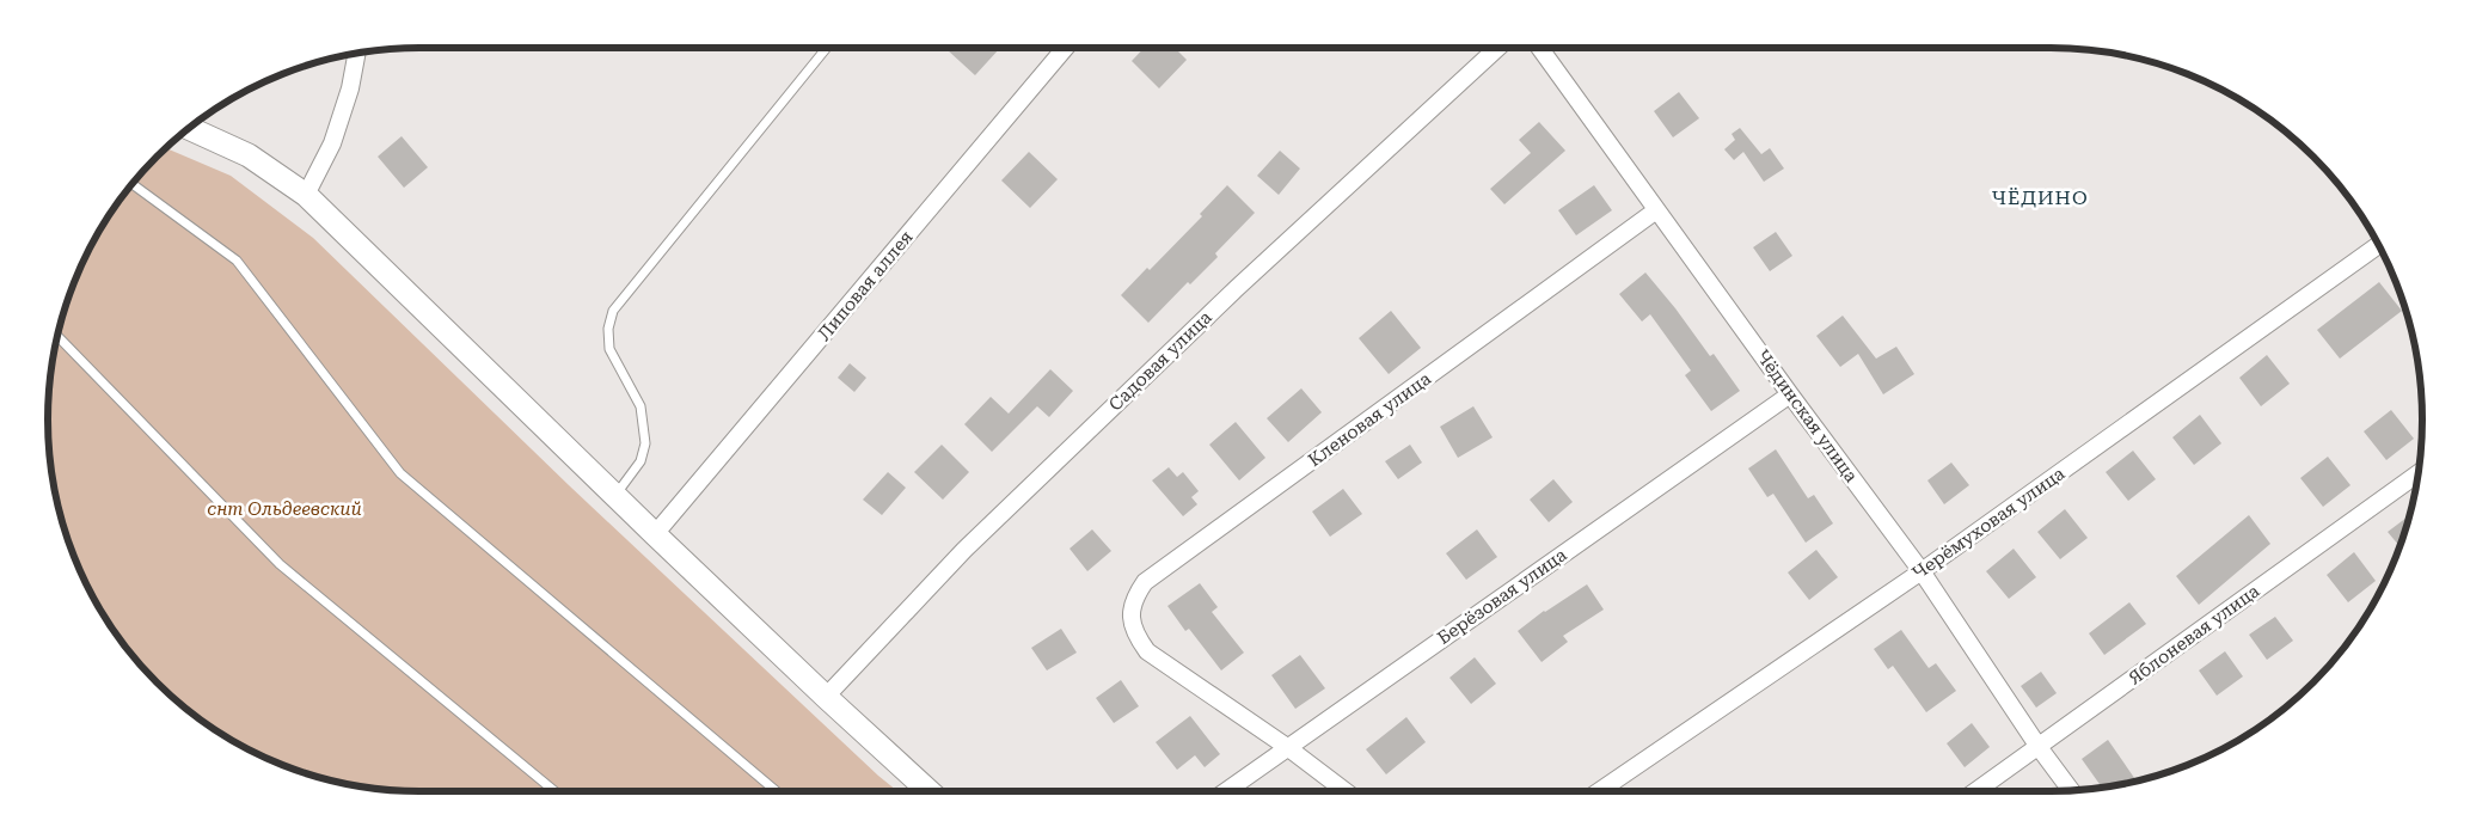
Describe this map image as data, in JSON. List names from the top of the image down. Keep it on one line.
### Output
{"streets":{"street":["Липовая аллея","Садовая улица","Чёдинская улица","Кленовая улица","Черёмуховая улица","Берёзовая улица","Яблоневая улица"]},"crossings":[["Чёдинская улица","Кленовая улица"],["Чёдинская улица","Черёмуховая улица"],["Чёдинская улица","Берёзовая улица"],["Чёдинская улица","Яблоневая улица"],["Кленовая улица","Берёзовая улица"]],"districts":["ЧЁДИНО"],"parks":["снт Ольдеевский"]}
